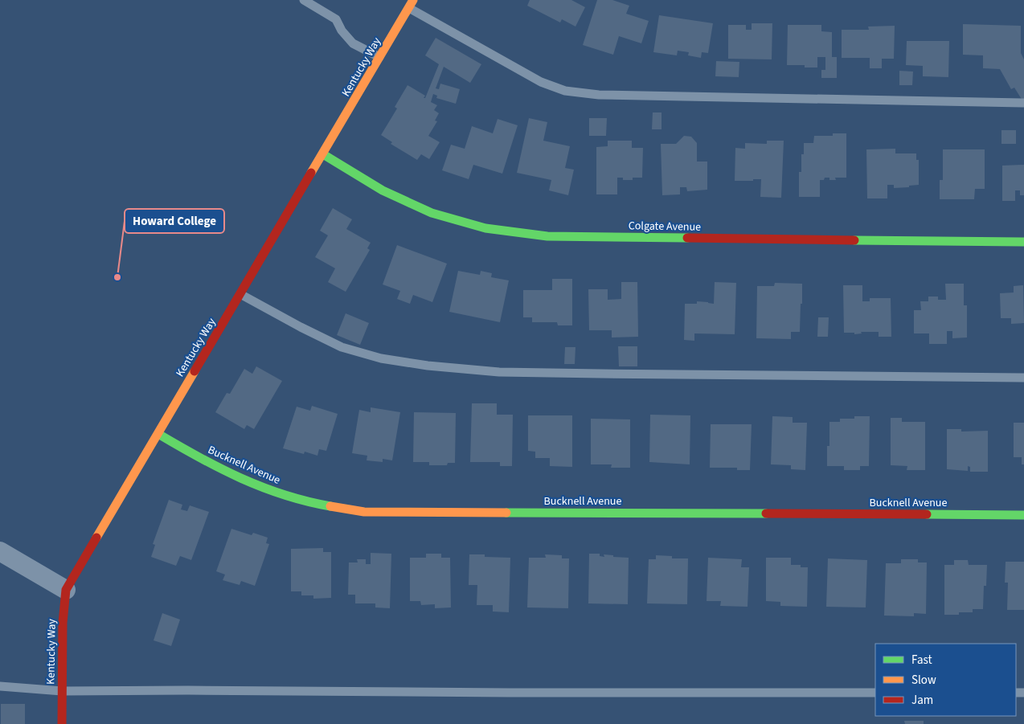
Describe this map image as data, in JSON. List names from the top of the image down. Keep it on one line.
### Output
{"streets":{"street":["Kentucky Way","Colgate Avenue","Bucknell Avenue"]},"crossings":[["Kentucky Way","Colgate Avenue"],["Kentucky Way","Bucknell Avenue"]],"places":["Howard College"],"legend":["Fast","Slow","Jam"]}
